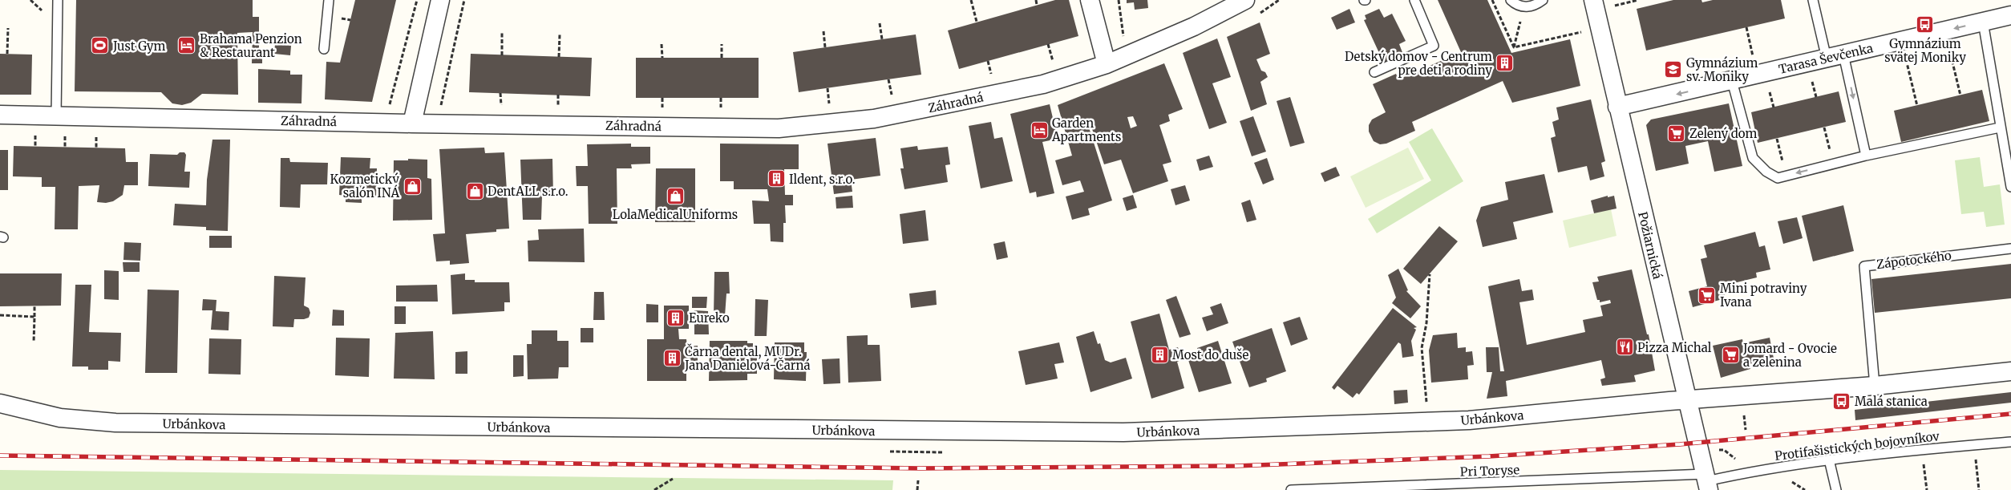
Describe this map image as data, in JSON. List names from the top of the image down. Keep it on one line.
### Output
{"streets":{"street":["Tarasa Ševčenka","Záhradná","Požiarnická","Urbánkova"],"lane":["Zápotockého","Protifašistických bojovníkov","Pri Toryse"]},"crossings":[["Tarasa Ševčenka","Požiarnická"],["Požiarnická","Urbánkova"],["Požiarnická","Protifašistických bojovníkov"],["Požiarnická","Pri Toryse"],["Protifašistických bojovníkov","Pri Toryse"]],"one_way":["Tarasa Ševčenka"],"places":{"bus stop":["Gymnázium svätej Moniky","Malá stanica"],"sports":["Just Gym"],"hotel":["Brahama Penzion & Restaurant","Garden Apartments"],"building":["Detský domov - Centrum pre deti a rodiny","Ildent, s.r.o.","Eureko","Most do duše","Čarna dental, MUDr. Jana Danielová-Čarná"],"school or university":["Gymnázium sv. Moniky"],"supermarket":["Zelený dom","Mini potraviny Ivana","Jomard - Ovocie a zelenina"],"shop":["Kozmetický salón INÁ","DentALL s.r.o.","LolaMedicalUniforms"],"restaurant":["Pizza Michal"]}}
